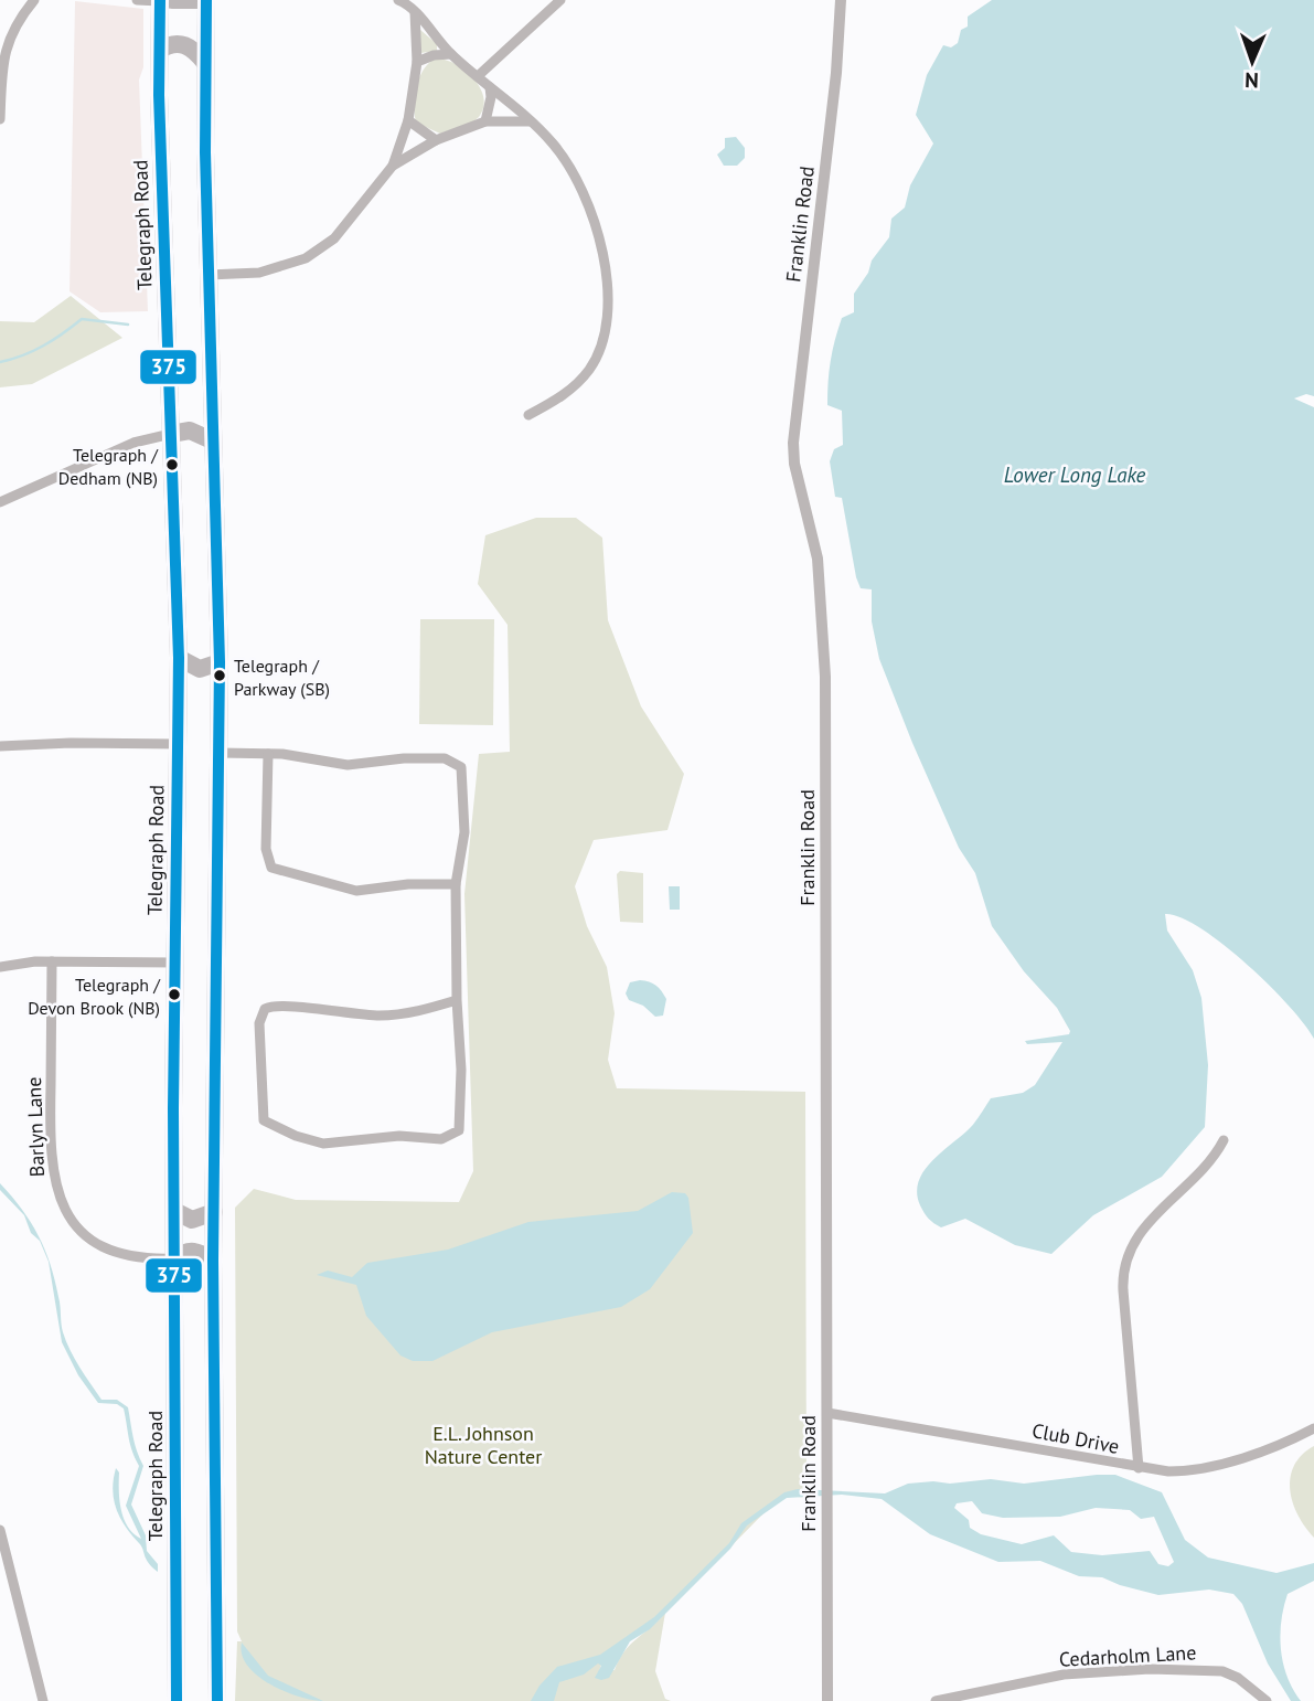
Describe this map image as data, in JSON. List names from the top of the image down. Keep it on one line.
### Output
{"streets":{"highway":["Telegraph Road"],"street":["Franklin Road","Barlyn Lane","Club Drive","Cedarholm Lane"]},"crossings":[["Franklin Road","Club Drive"],["Telegraph Road","Barlyn Lane"]],"water":["Lower Long Lake"],"parks":["E.L. Johnson Nature Center"],"places":["Telegraph / Dedham (NB)","Telegraph / Parkway (SB)","Telegraph / Devon Brook (NB)"],"lines":["transit line 375"],"north":"bottom"}
